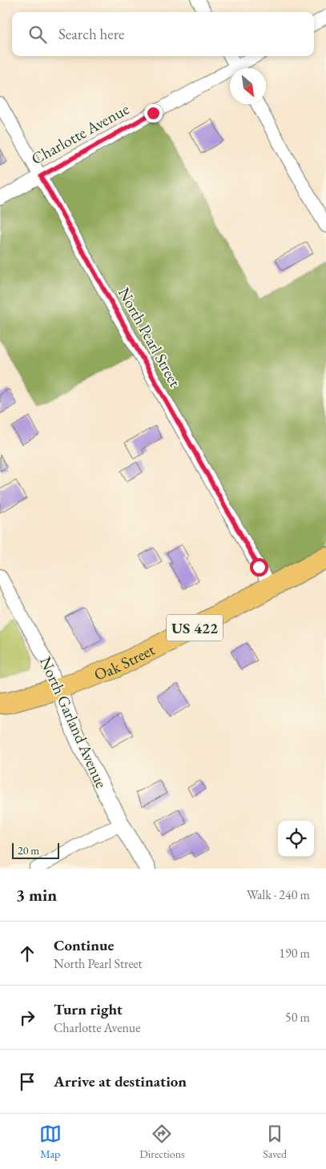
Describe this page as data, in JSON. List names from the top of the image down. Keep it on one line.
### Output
{"streets":{"highway":["US 422","Oak Street"],"street":["Charlotte Avenue","North Pearl Street","North Garland Avenue"]},"crossings":[["Charlotte Avenue","North Pearl Street"],["North Pearl Street","Oak Street"],["Oak Street","North Garland Avenue"]],"scale_bar":"20 m","north":"bottom right","page":{"search":"Search here","scale":"20 m","heading":["3 min","Walk · 240 m"],"list":[["Continue","North Pearl Street","190 m"],["Turn right","Charlotte Avenue","50 m"],"Arrive at destination"],"nav":["Map","Directions","Saved"]}}
